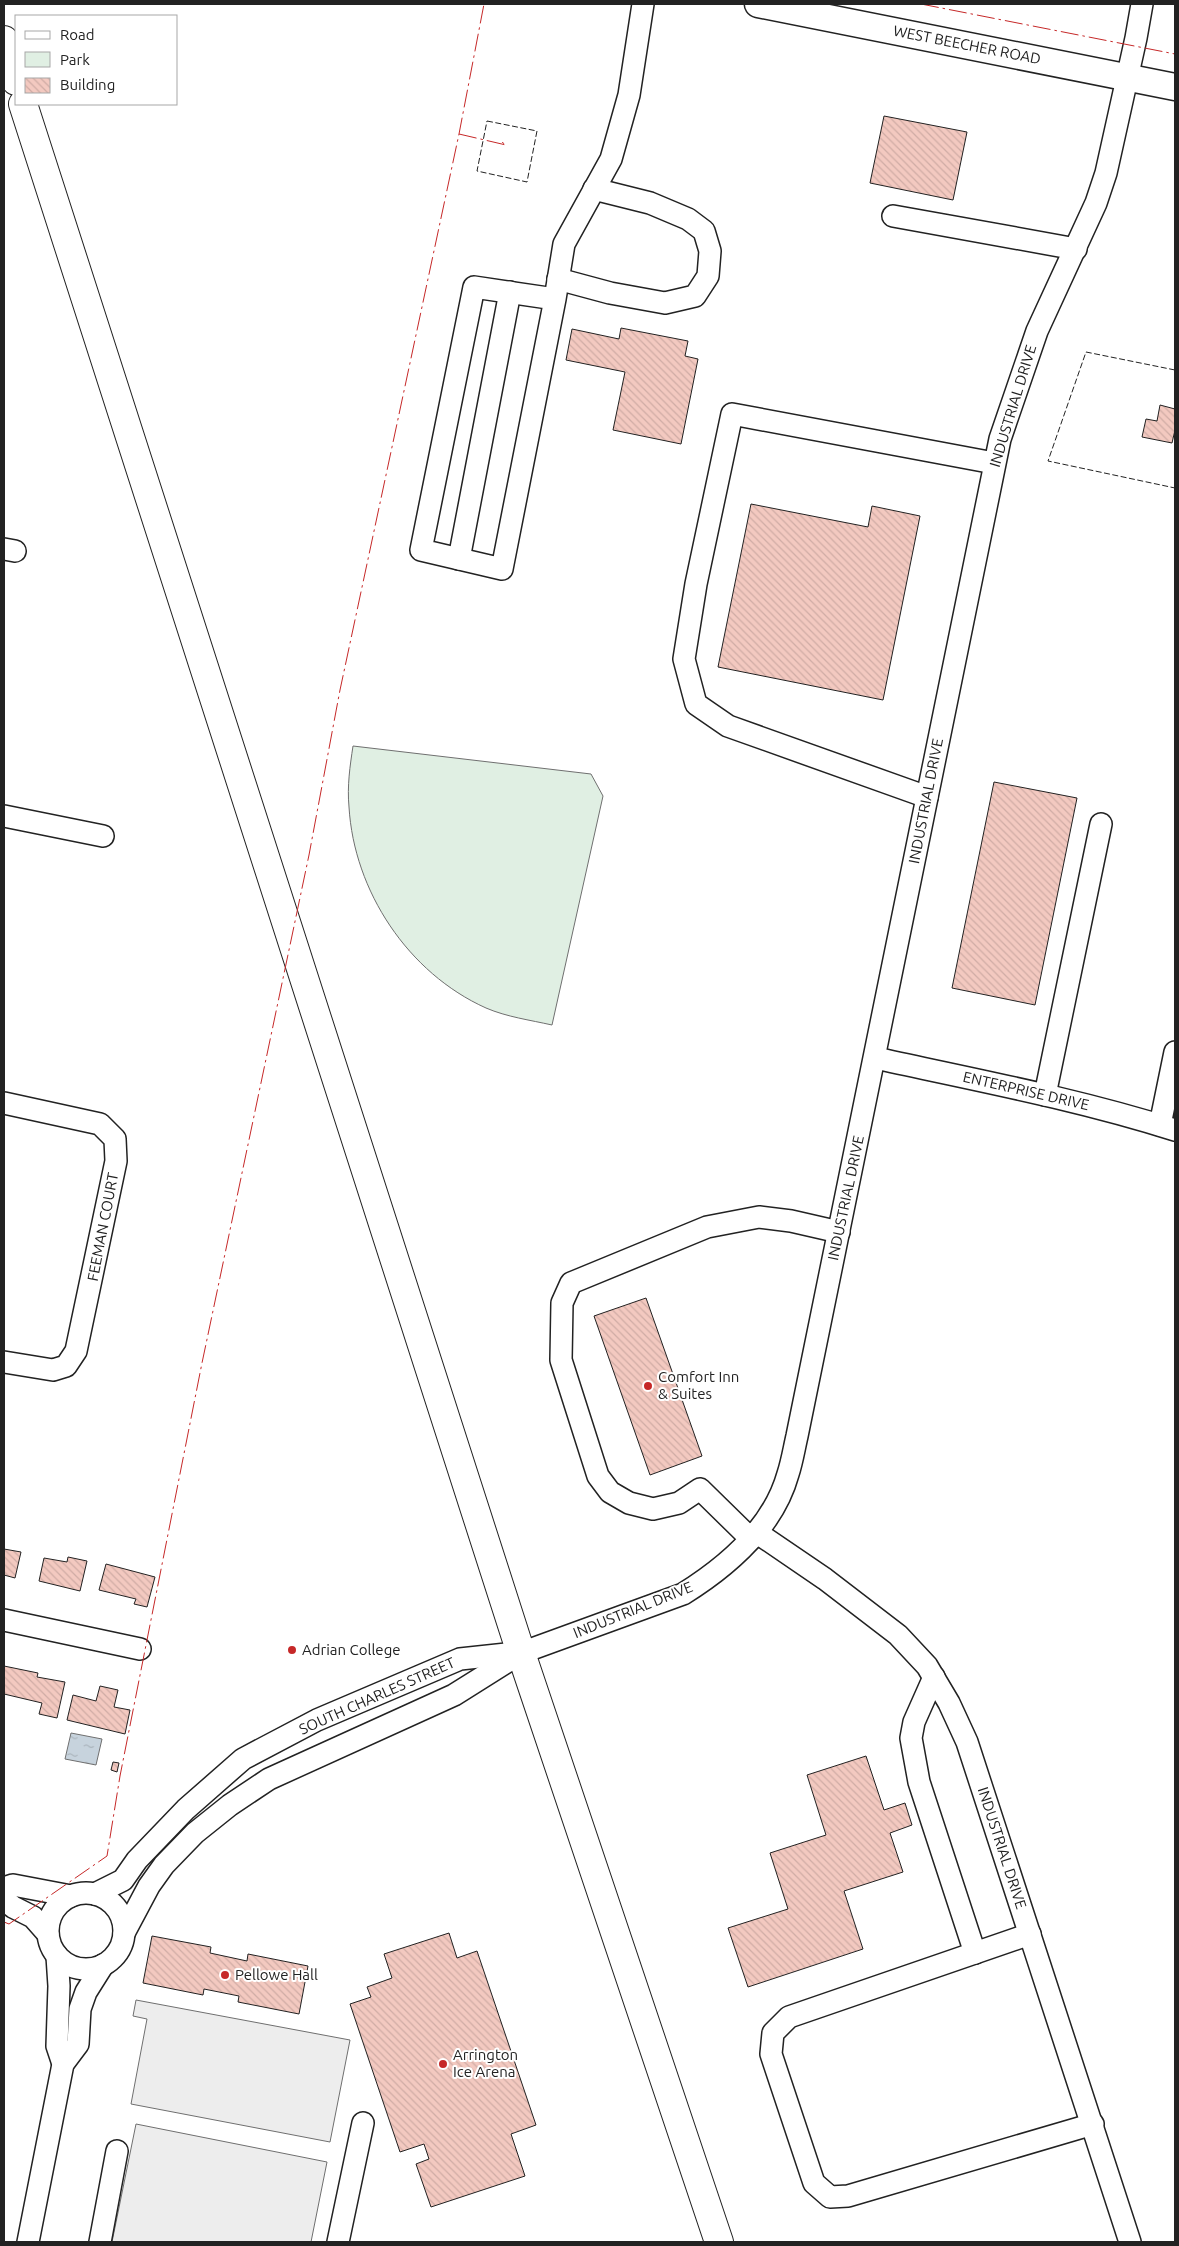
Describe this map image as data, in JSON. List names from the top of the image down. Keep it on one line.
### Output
{"streets":{"main road":["WEST BEECHER ROAD"],"street":["INDUSTRIAL DRIVE","ENTERPRISE DRIVE","FEEMAN COURT","SOUTH CHARLES STREET"]},"crossings":[["WEST BEECHER ROAD","INDUSTRIAL DRIVE"],["INDUSTRIAL DRIVE","ENTERPRISE DRIVE"],["INDUSTRIAL DRIVE","SOUTH CHARLES STREET"]],"places":["Comfort Inn & Suites","Adrian College","Pellowe Hall","Arrington Ice Arena"],"legend":["Road","Park","Building"]}
